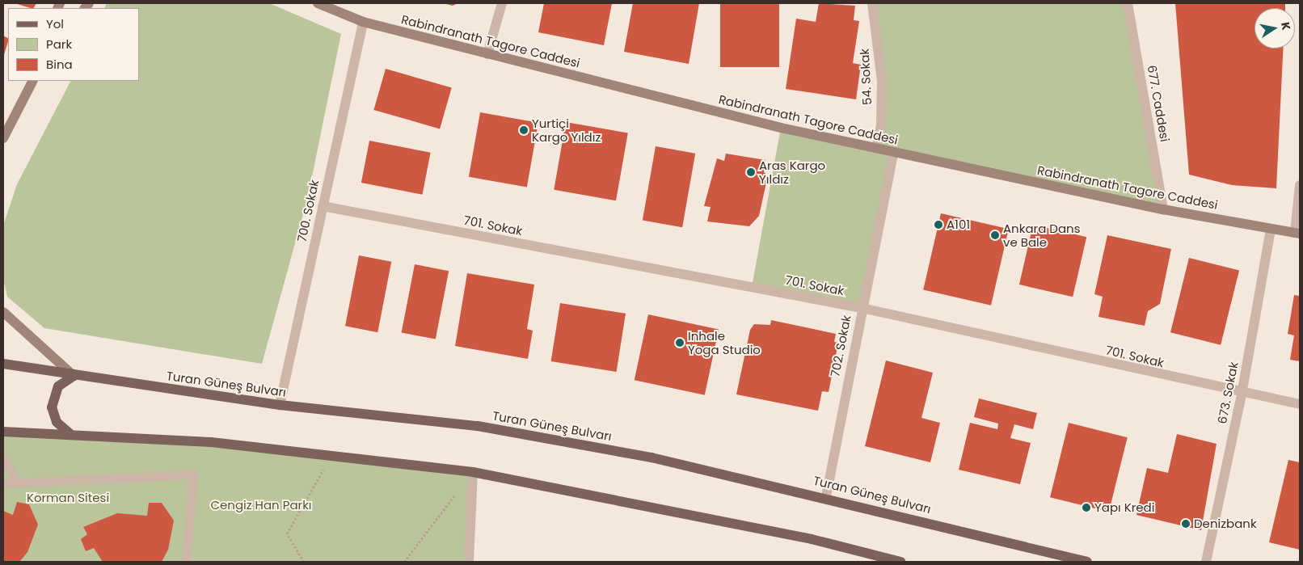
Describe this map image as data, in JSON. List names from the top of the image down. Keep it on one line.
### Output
{"streets":{"main road":["Rabindranath Tagore Caddesi","Turan Güneş Bulvarı"],"street":["54. Sokak","677. Caddesi","700. Sokak","701. Sokak","702. Sokak","673. Sokak"]},"crossings":[["Rabindranath Tagore Caddesi","54. Sokak"],["Rabindranath Tagore Caddesi","677. Caddesi"],["Rabindranath Tagore Caddesi","700. Sokak"],["Rabindranath Tagore Caddesi","702. Sokak"],["Rabindranath Tagore Caddesi","673. Sokak"],["700. Sokak","701. Sokak"],["700. Sokak","Turan Güneş Bulvarı"],["701. Sokak","702. Sokak"],["701. Sokak","673. Sokak"],["702. Sokak","Turan Güneş Bulvarı"]],"parks":["Korman Sitesi","Cengiz Han Parkı"],"places":["Yurtiçi Kargo Yıldız","Aras Kargo Yıldız","A101","Ankara Dans ve Bale","Inhale Yoga Studio","Yapı Kredi","Denizbank"],"legend":["Yol","Park","Bina"],"north":"right"}
